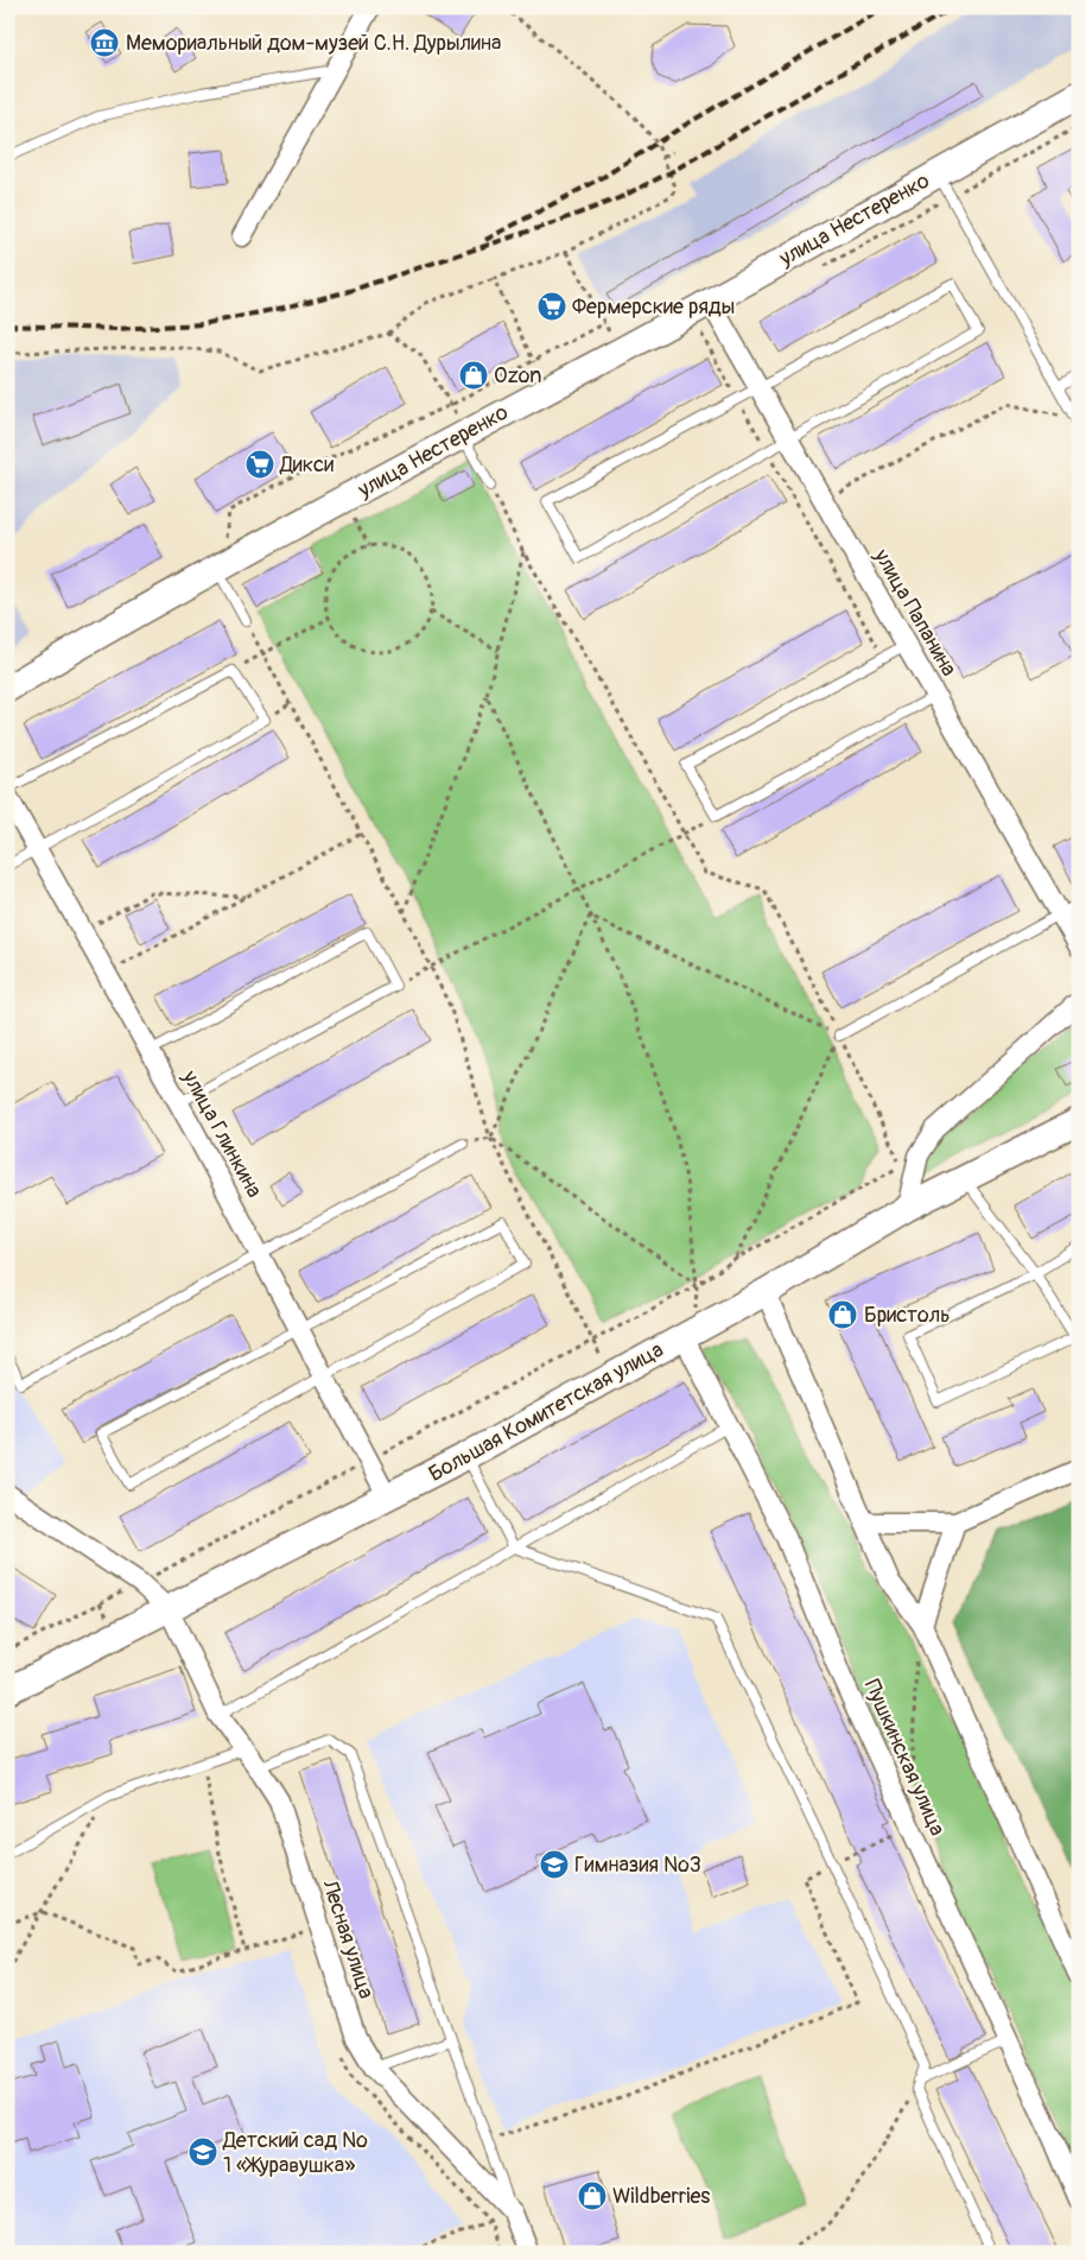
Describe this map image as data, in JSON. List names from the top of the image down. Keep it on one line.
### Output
{"streets":{"street":["улица Нестеренко","улица Папанина","улица Глинкина","Большая Комитетская улица","Пушкинская улица","Лесная улица"]},"crossings":[["улица Нестеренко","улица Папанина"],["улица Глинкина","Большая Комитетская улица"],["Большая Комитетская улица","Пушкинская улица"],["Большая Комитетская улица","Лесная улица"]],"places":{"museum":["Мемориальный дом-музей С.Н. Дурылина"],"supermarket":["Фермерские ряды","Дикси"],"shop":["Ozon","Бристоль","Wildberries"],"school or university":["Гимназия №3","Детский сад № 1 «Журавушка»"]}}
